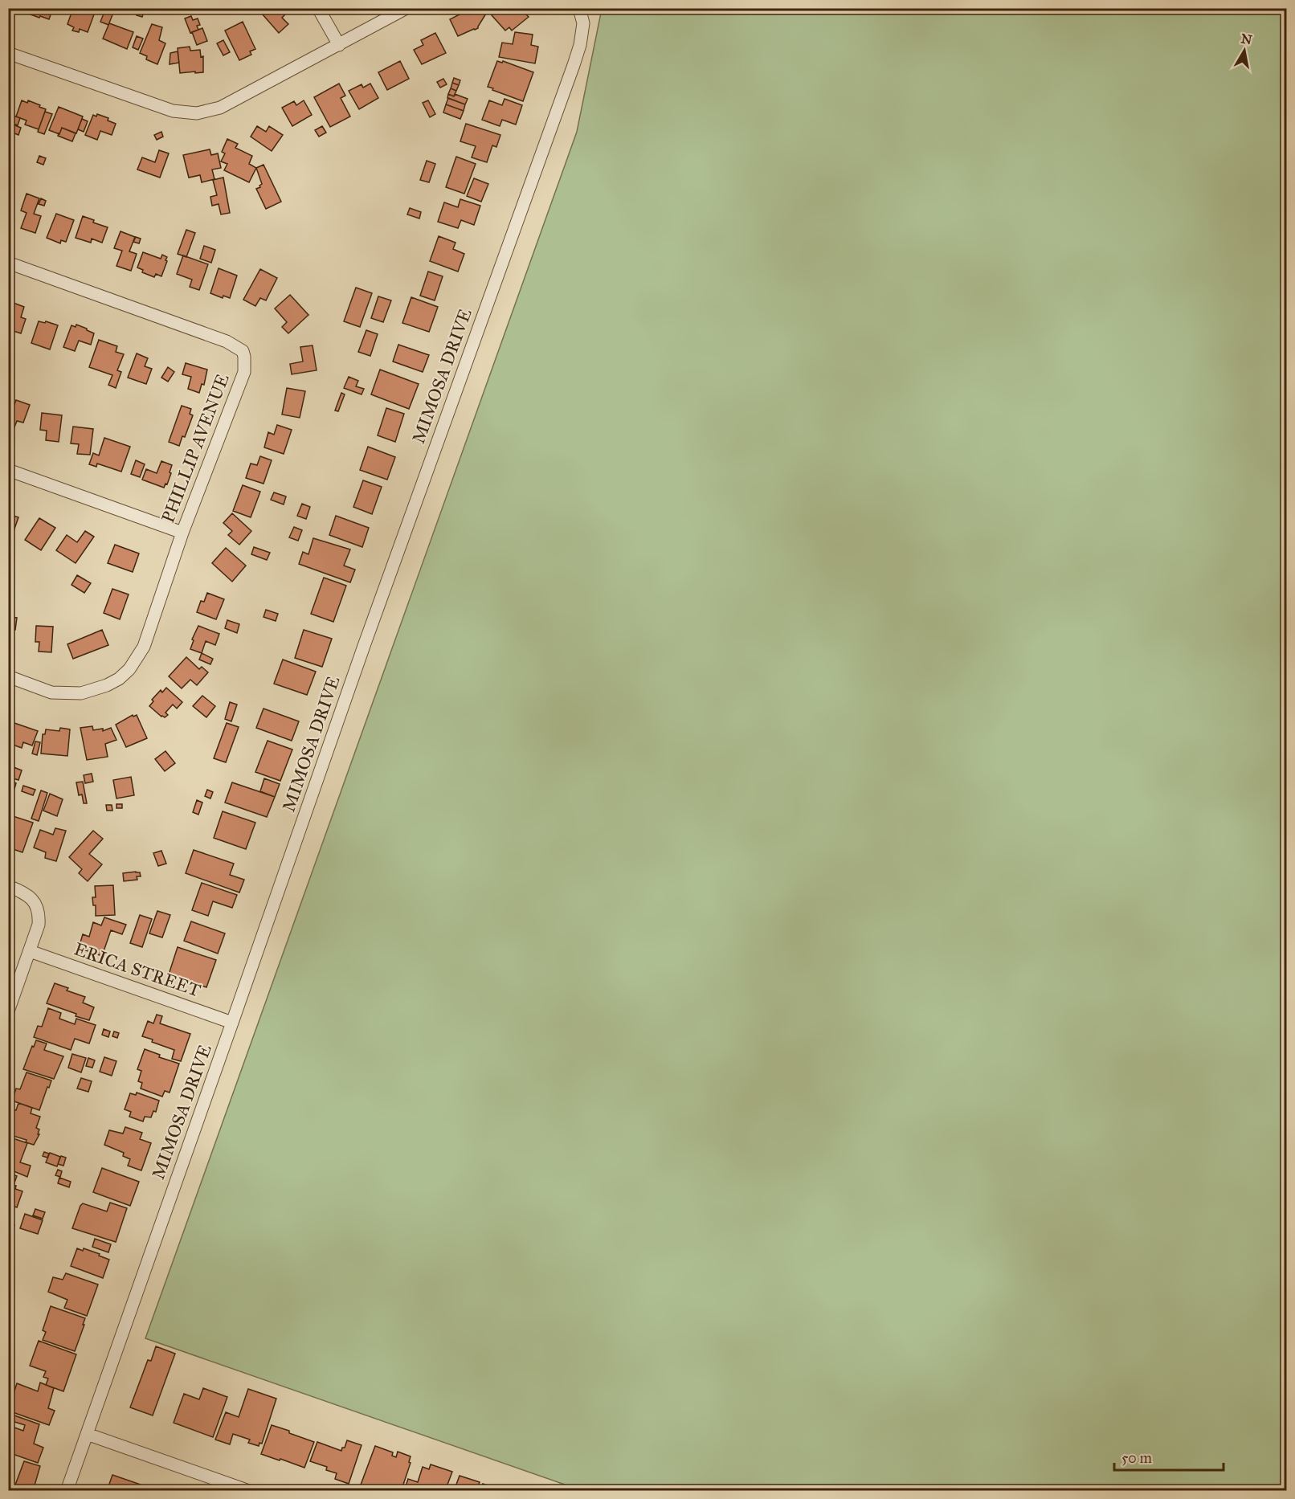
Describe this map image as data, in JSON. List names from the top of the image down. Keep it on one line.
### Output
{"streets":{"street":["MIMOSA DRIVE","PHILLIP AVENUE","ERICA STREET"]},"crossings":[["MIMOSA DRIVE","ERICA STREET"]],"scale_bar":"50 m","north":"top"}
